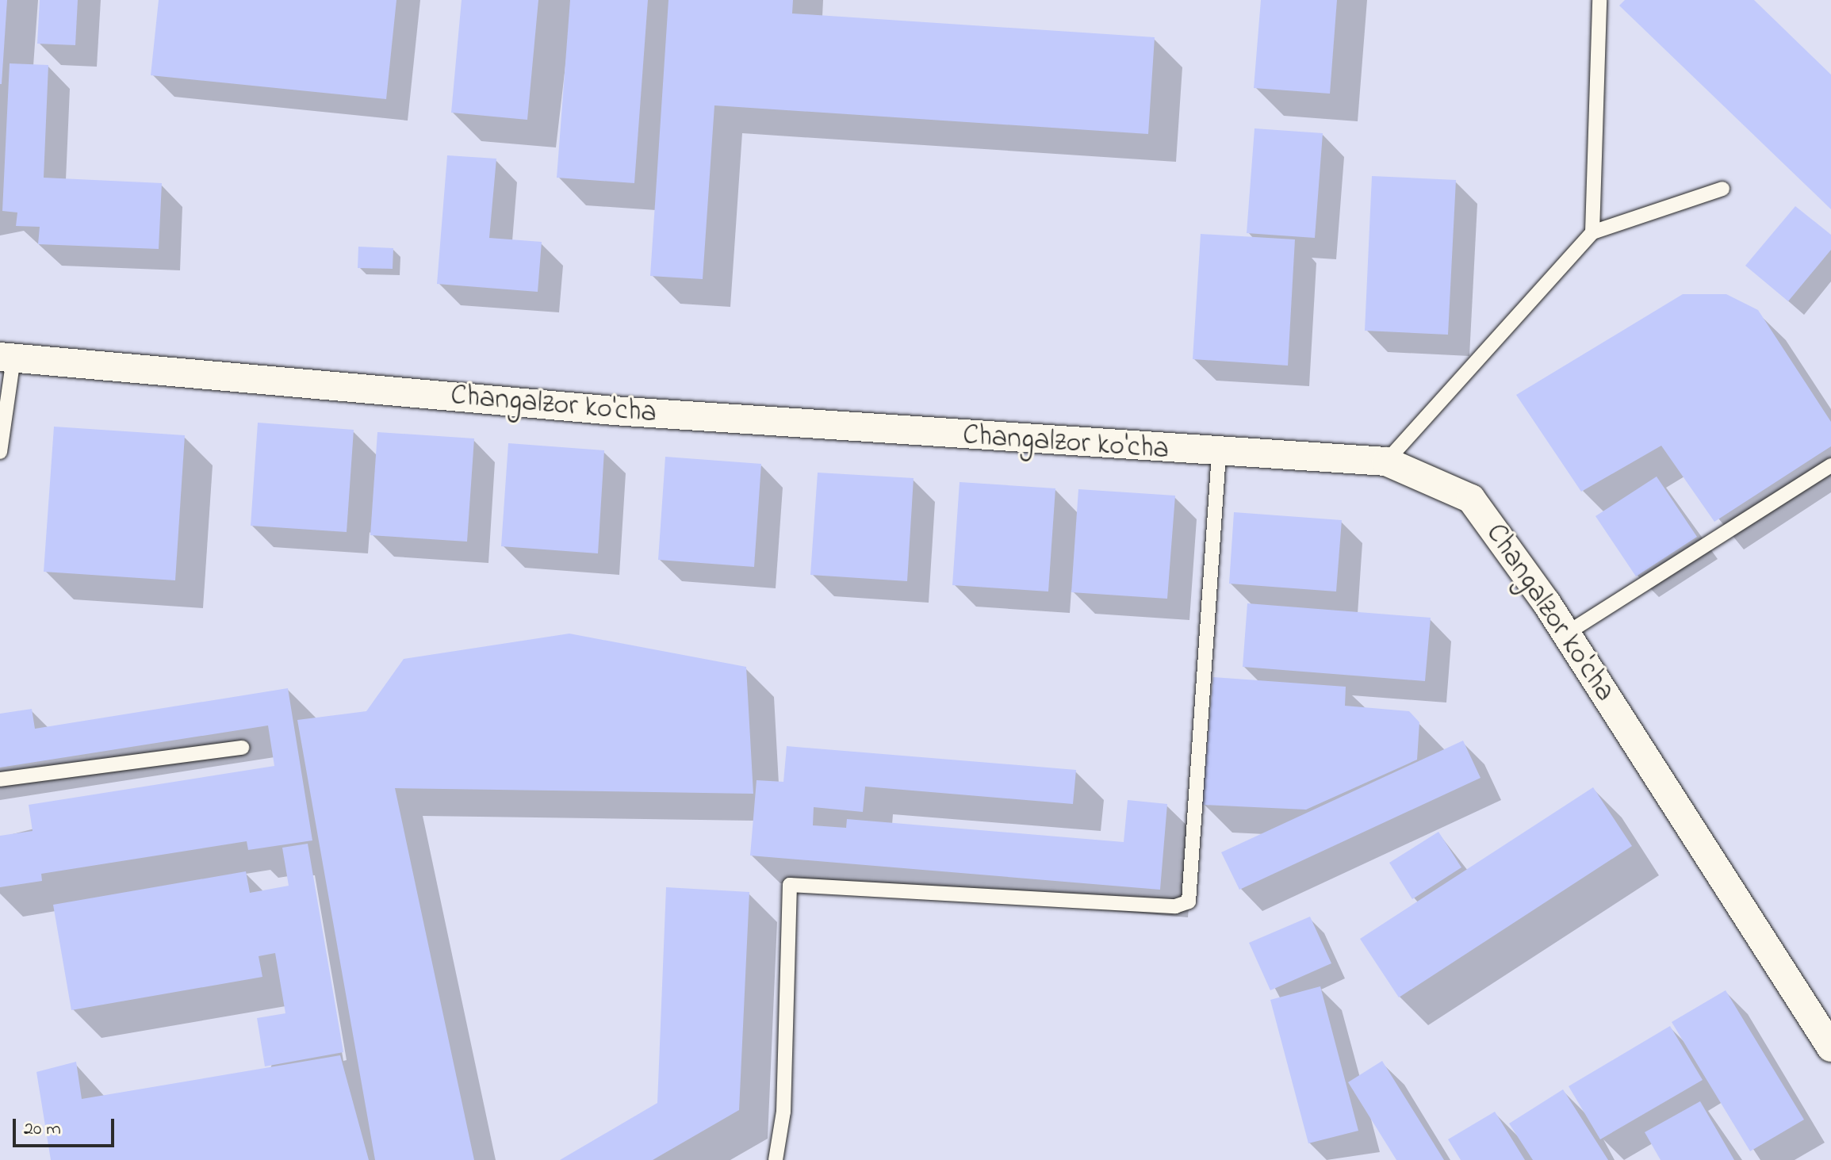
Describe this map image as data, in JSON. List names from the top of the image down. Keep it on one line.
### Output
{"streets":{"street":["Changalzor ko'cha"]},"scale_bar":"20 m"}
